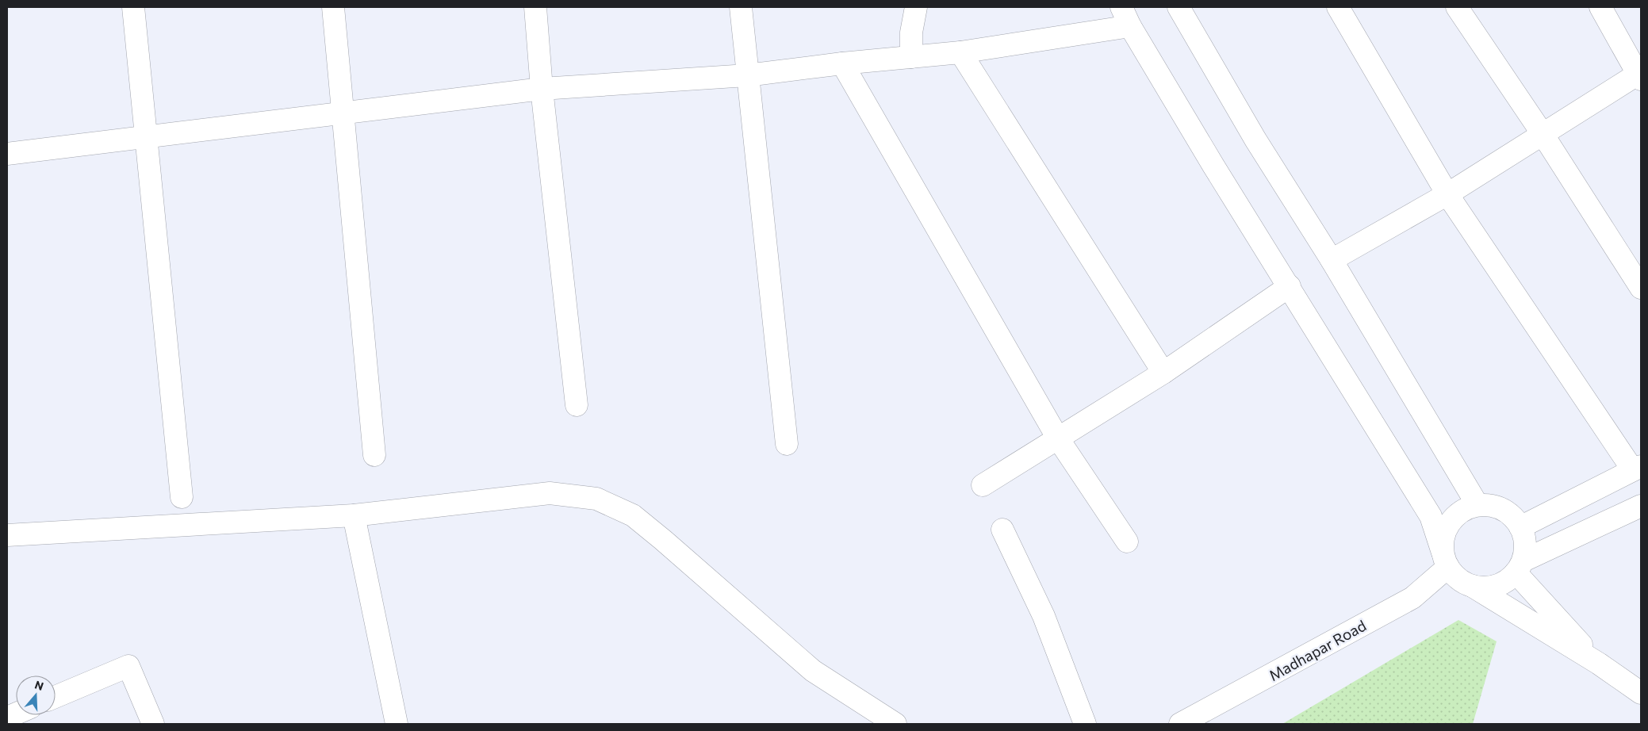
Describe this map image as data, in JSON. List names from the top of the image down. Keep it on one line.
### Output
{"streets":{"street":["Madhapar Road"]},"north":"top"}
